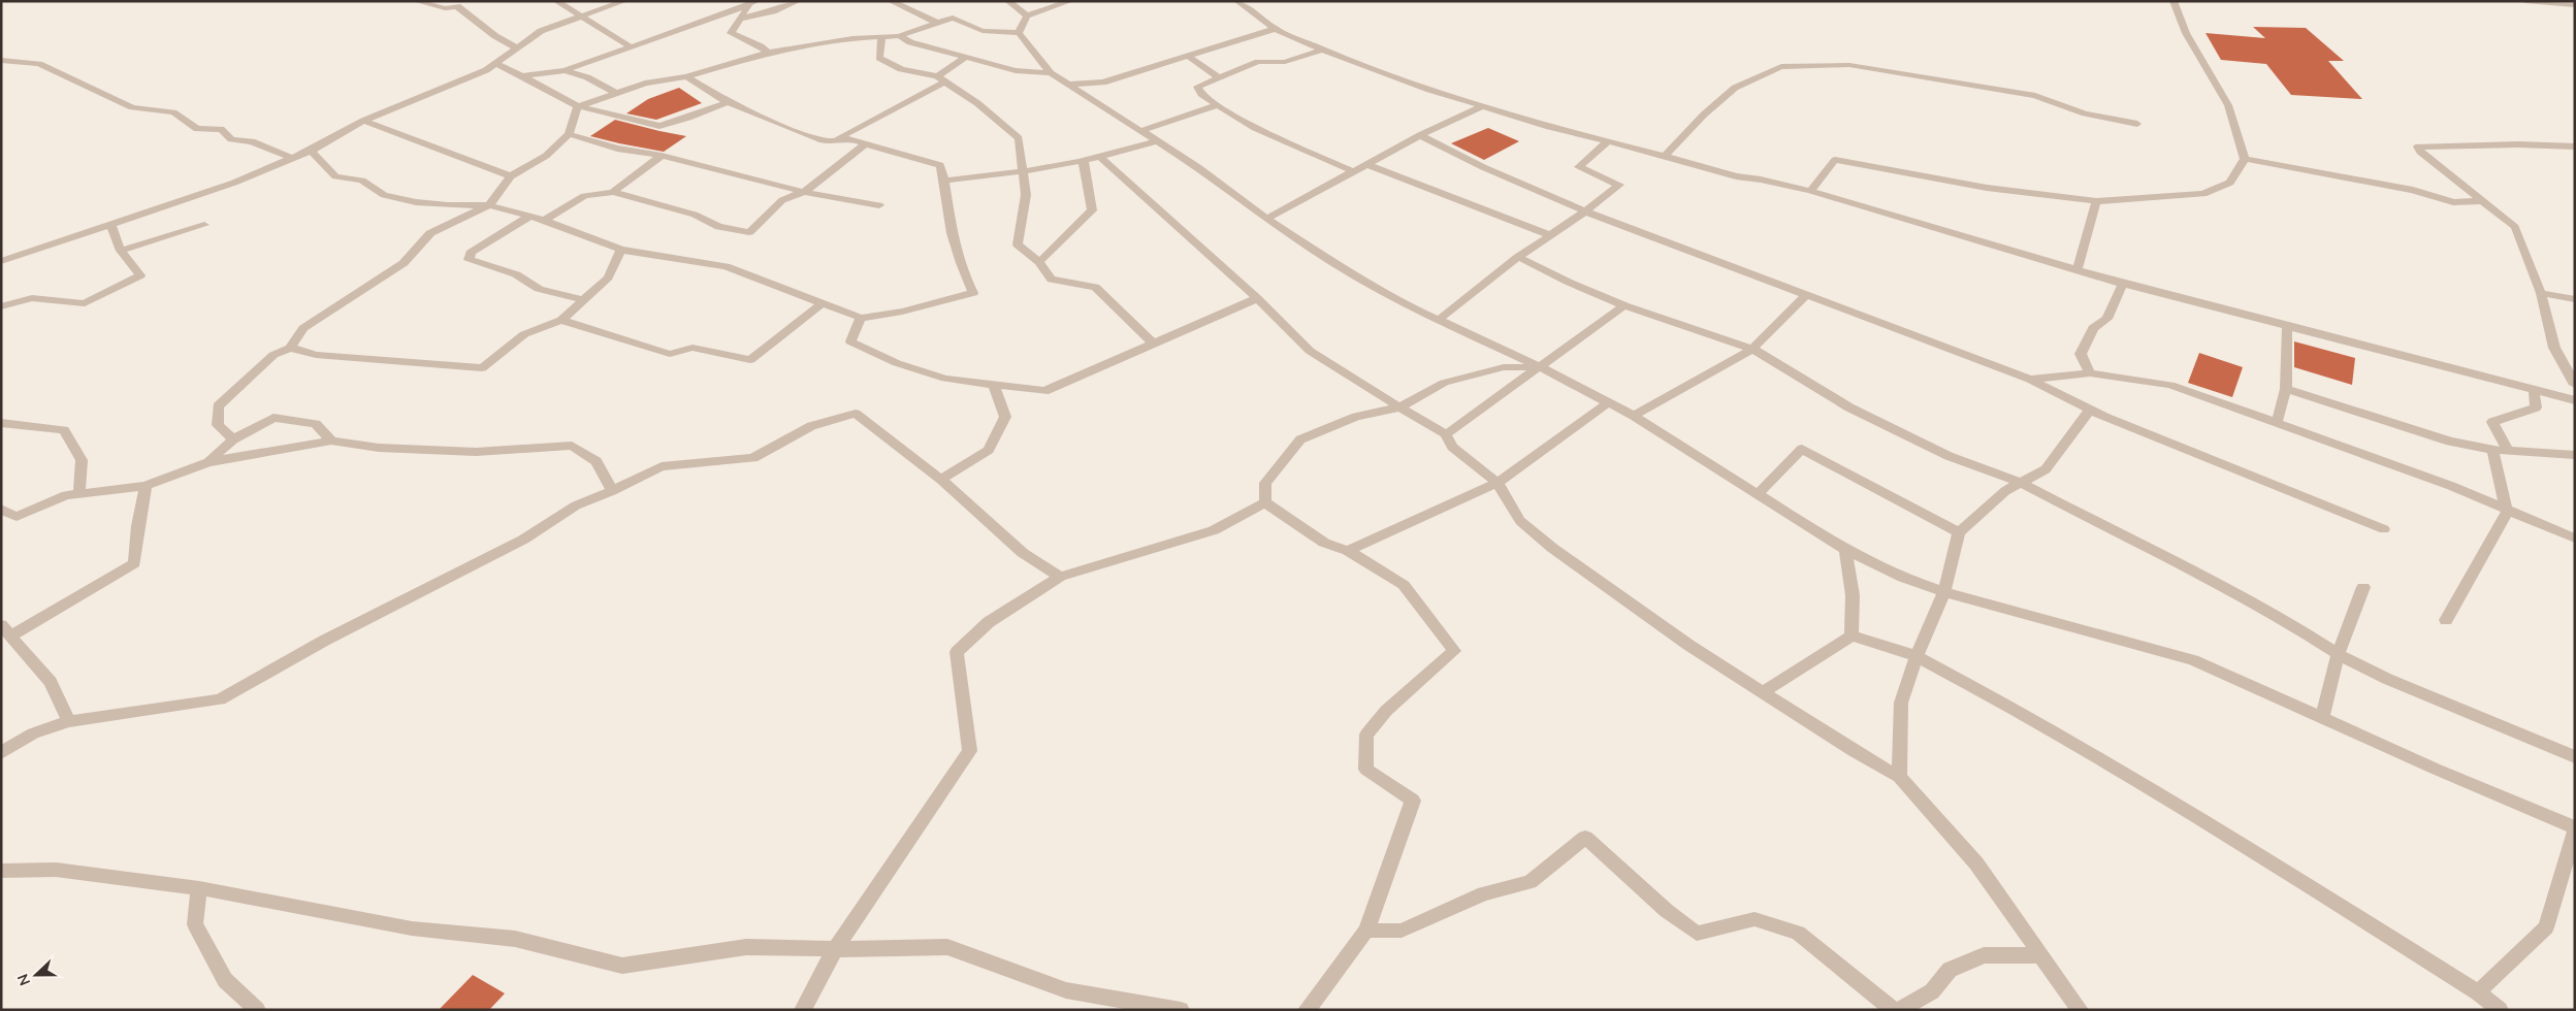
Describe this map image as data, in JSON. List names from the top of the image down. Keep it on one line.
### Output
{"north":"left"}
